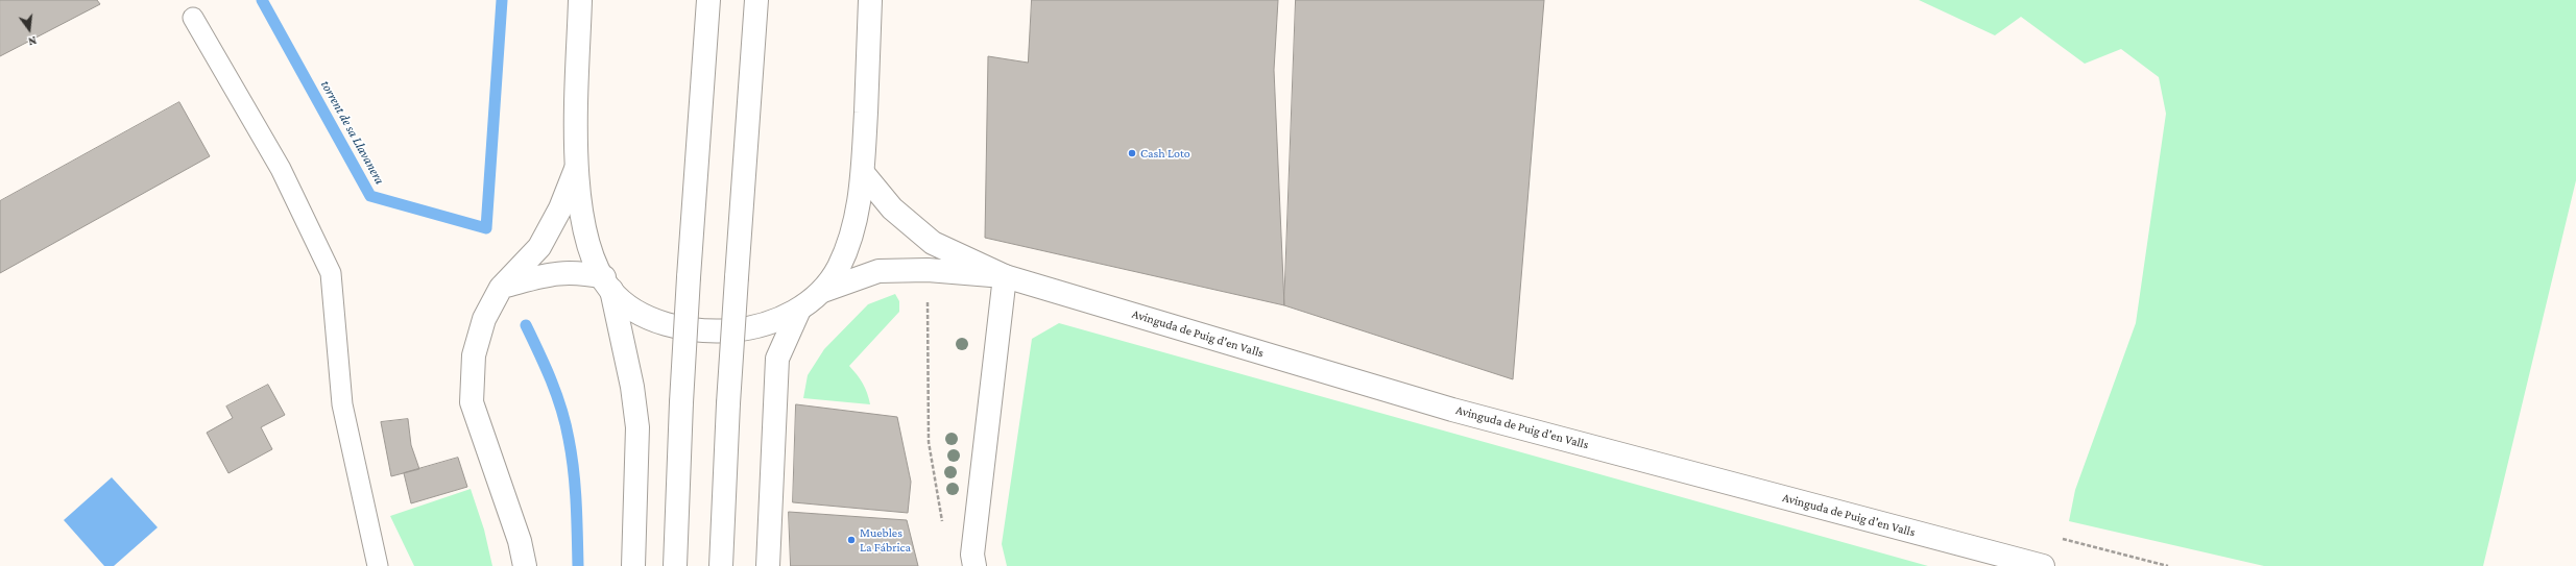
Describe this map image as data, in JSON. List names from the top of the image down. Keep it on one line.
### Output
{"streets":{"main road":["Avinguda de Puig d'en Valls"]},"water":["torrent de sa Llavanera"],"places":["Cash Loto","Muebles La Fábrica"],"north":"bottom"}
